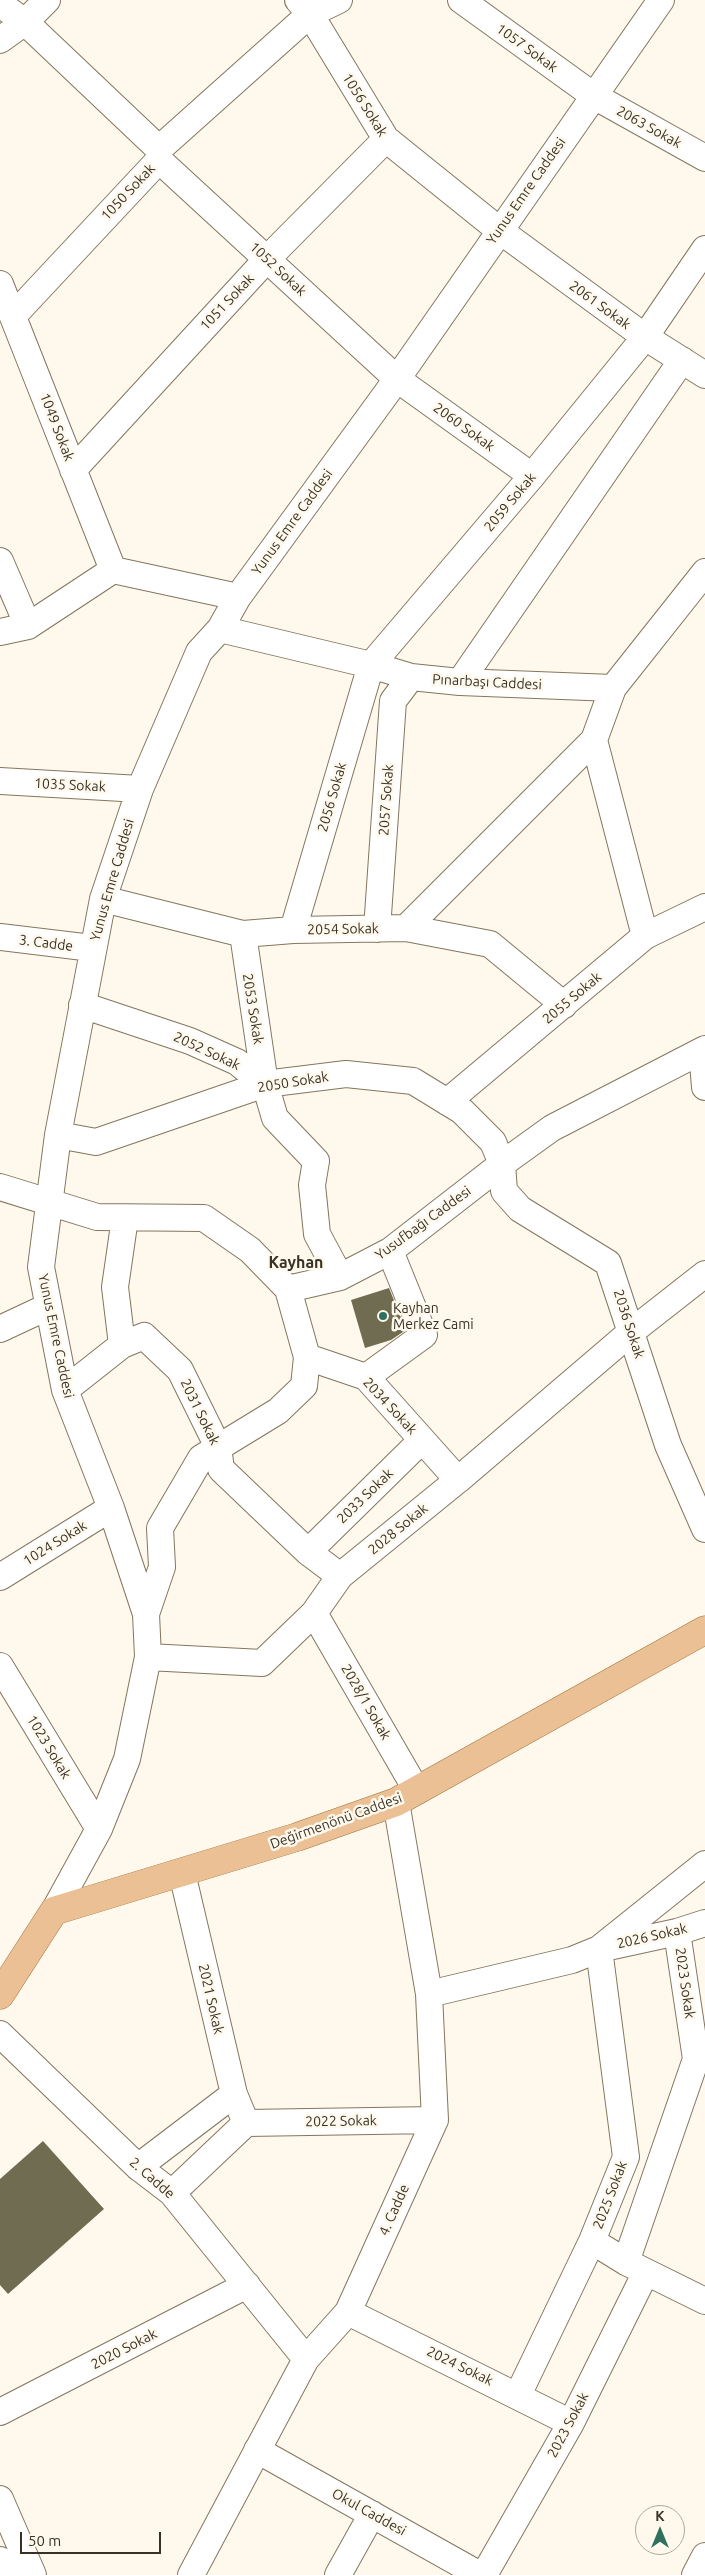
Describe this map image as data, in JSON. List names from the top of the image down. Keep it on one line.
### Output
{"streets":{"main road":["Değirmenönü Caddesi"],"street":["1057 Sokak","1056 Sokak","2063 Sokak","Yunus Emre Caddesi","1050 Sokak","1052 Sokak","1051 Sokak","2061 Sokak","1049 Sokak","2060 Sokak","2059 Sokak","Pınarbaşı Caddesi","1035 Sokak","2056 Sokak","2057 Sokak","2054 Sokak","3. Cadde","2055 Sokak","2053 Sokak","2052 Sokak","2050 Sokak","Yusufbağı Caddesi","2036 Sokak","2034 Sokak","2031 Sokak","2033 Sokak","2028 Sokak","1024 Sokak","2028/1 Sokak","1023 Sokak","2026 Sokak","2023 Sokak","2021 Sokak","2022 Sokak","2. Cadde","2025 Sokak","4. Cadde","2020 Sokak","2024 Sokak","Okul Caddesi"]},"crossings":[["1057 Sokak","2063 Sokak"],["1057 Sokak","Yunus Emre Caddesi"],["1056 Sokak","Yunus Emre Caddesi"],["1056 Sokak","1050 Sokak"],["1056 Sokak","1051 Sokak"],["1056 Sokak","2061 Sokak"],["2063 Sokak","Yunus Emre Caddesi"],["Yunus Emre Caddesi","1052 Sokak"],["Yunus Emre Caddesi","2061 Sokak"],["Yunus Emre Caddesi","2060 Sokak"],["Yunus Emre Caddesi","Pınarbaşı Caddesi"],["Yunus Emre Caddesi","1035 Sokak"],["Yunus Emre Caddesi","2054 Sokak"],["Yunus Emre Caddesi","3. Cadde"],["Yunus Emre Caddesi","2052 Sokak"],["Yunus Emre Caddesi","2050 Sokak"],["Yunus Emre Caddesi","2031 Sokak"],["Yunus Emre Caddesi","2028 Sokak"],["Yunus Emre Caddesi","1024 Sokak"],["Yunus Emre Caddesi","1023 Sokak"],["Yunus Emre Caddesi","Değirmenönü Caddesi"],["1050 Sokak","1052 Sokak"],["1050 Sokak","1049 Sokak"],["1052 Sokak","1051 Sokak"],["1052 Sokak","2060 Sokak"],["1051 Sokak","1049 Sokak"],["2061 Sokak","2059 Sokak"],["2060 Sokak","2059 Sokak"],["2059 Sokak","Pınarbaşı Caddesi"],["2059 Sokak","2056 Sokak"],["Pınarbaşı Caddesi","2056 Sokak"],["Pınarbaşı Caddesi","2057 Sokak"],["2056 Sokak","2054 Sokak"],["2057 Sokak","2054 Sokak"],["2054 Sokak","2055 Sokak"],["2054 Sokak","2053 Sokak"],["2055 Sokak","2050 Sokak"],["2053 Sokak","2052 Sokak"],["2053 Sokak","2050 Sokak"],["2052 Sokak","2050 Sokak"],["2050 Sokak","Yusufbağı Caddesi"],["2050 Sokak","2036 Sokak"],["Yusufbağı Caddesi","2036 Sokak"],["2036 Sokak","2028 Sokak"],["2034 Sokak","2033 Sokak"],["2034 Sokak","2028 Sokak"],["2031 Sokak","2033 Sokak"],["2031 Sokak","2028 Sokak"],["2028 Sokak","2028/1 Sokak"],["2028/1 Sokak","Değirmenönü Caddesi"],["2028/1 Sokak","4. Cadde"],["Değirmenönü Caddesi","2021 Sokak"],["Değirmenönü Caddesi","4. Cadde"],["2026 Sokak","2023 Sokak"],["2026 Sokak","2025 Sokak"],["2023 Sokak","2024 Sokak"],["2021 Sokak","2022 Sokak"],["2022 Sokak","4. Cadde"],["2. Cadde","4. Cadde"],["2. Cadde","2020 Sokak"],["2025 Sokak","2024 Sokak"],["4. Cadde","2024 Sokak"],["4. Cadde","Okul Caddesi"]],"districts":["Kayhan"],"places":["Kayhan Merkez Cami"],"scale_bar":"50 m","north":"top"}
